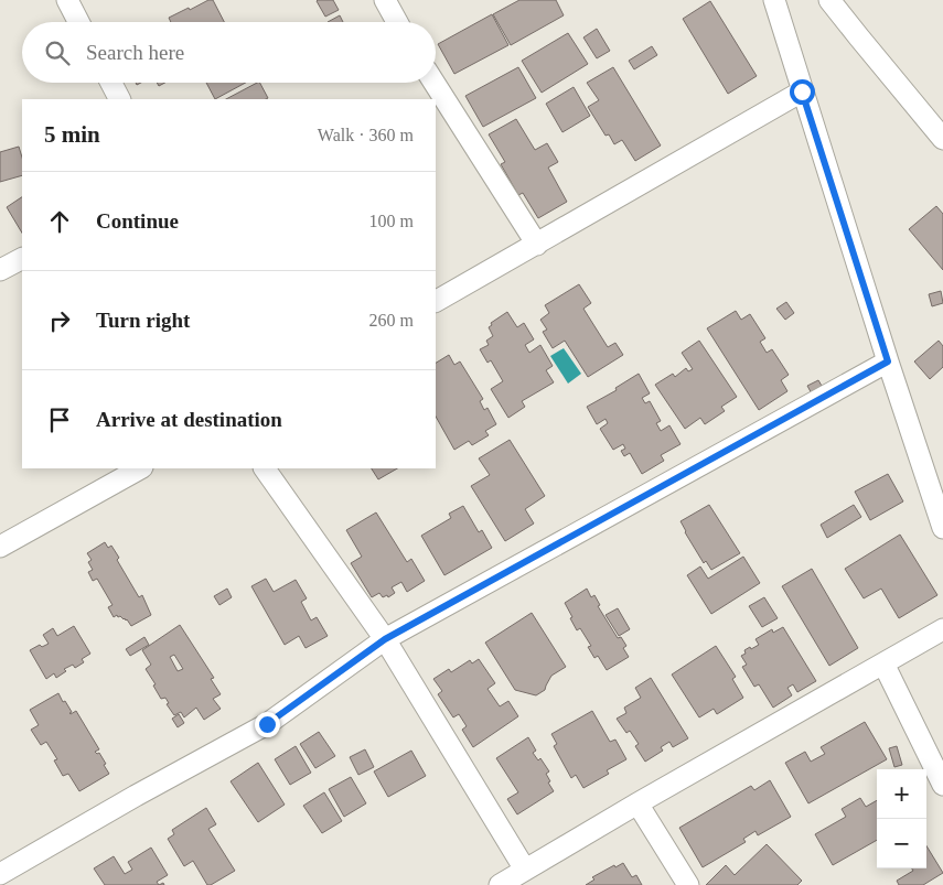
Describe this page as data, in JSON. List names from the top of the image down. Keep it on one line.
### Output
{"page":{"search":"Search here","heading":["5 min","Walk · 360 m"],"list":[["Continue","100 m"],["Turn right","260 m"],"Arrive at destination"],"map_buttons":["+","−"]}}
